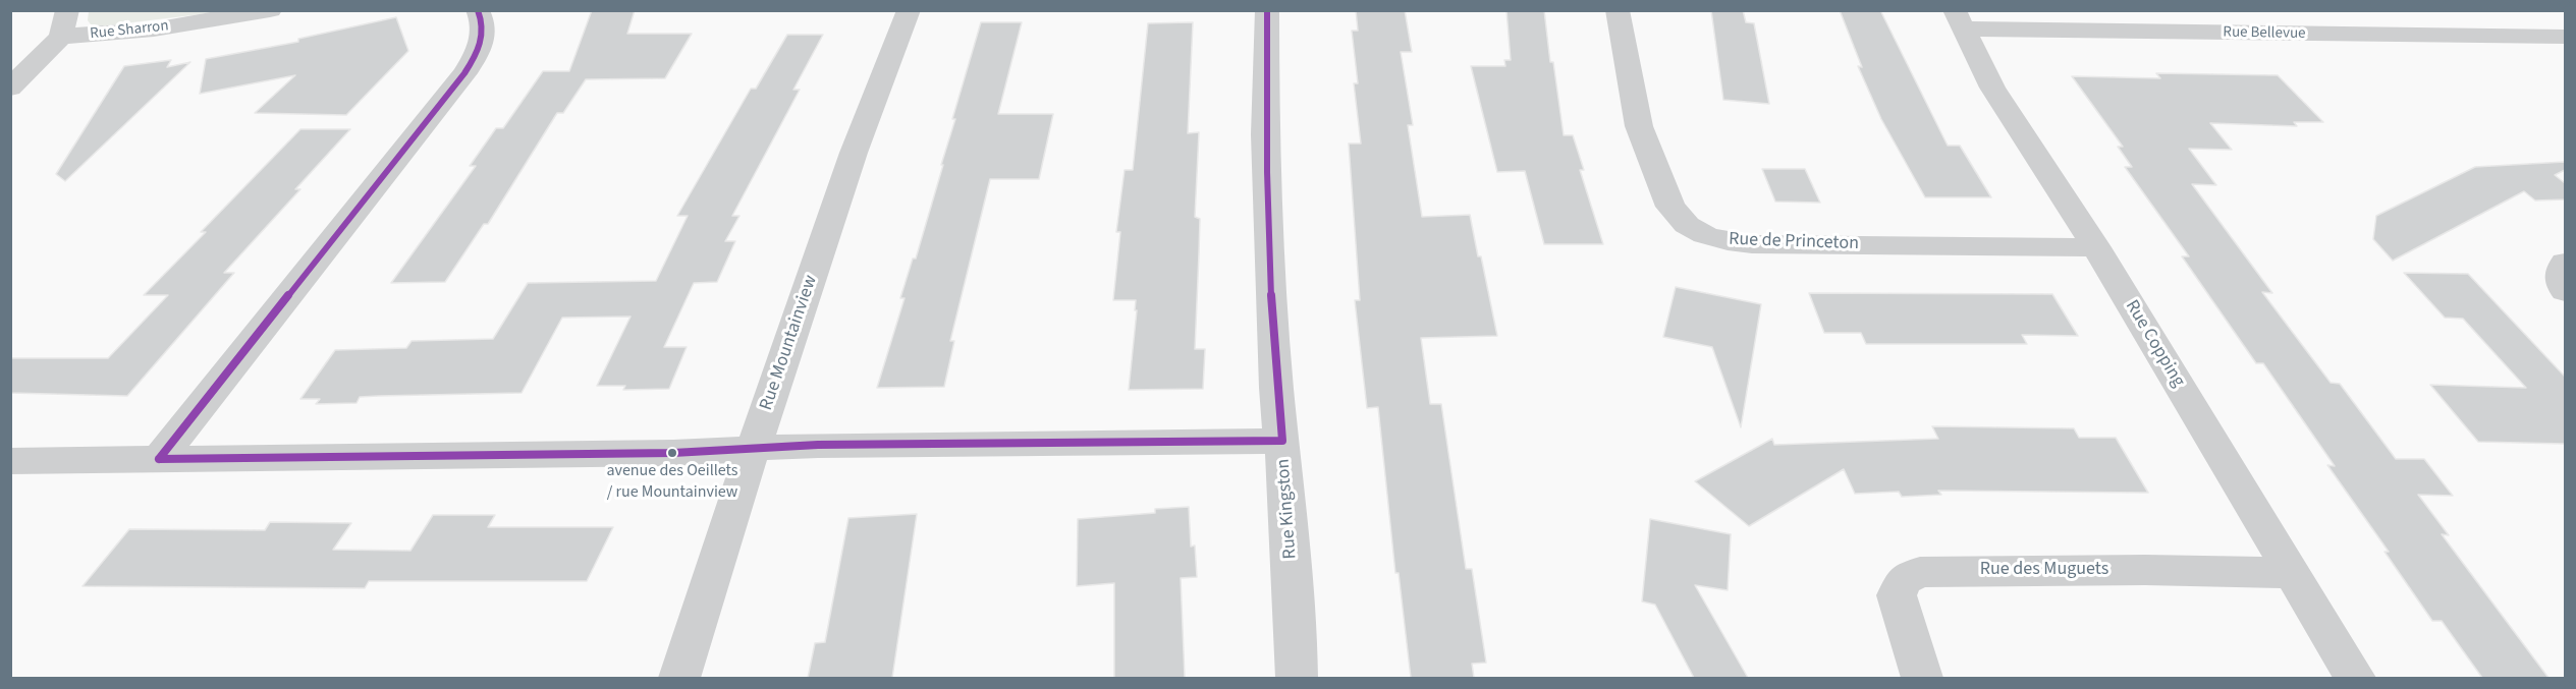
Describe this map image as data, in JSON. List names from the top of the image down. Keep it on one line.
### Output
{"streets":{"street":["Rue Sharron","Rue Bellevue","Rue de Princeton","Rue Mountainview","Rue Copping","Rue Kingston","Rue des Muguets"]},"crossings":[["Rue Bellevue","Rue Copping"],["Rue de Princeton","Rue Copping"],["Rue Copping","Rue des Muguets"]],"places":["avenue des Oeillets / rue Mountainview"]}
